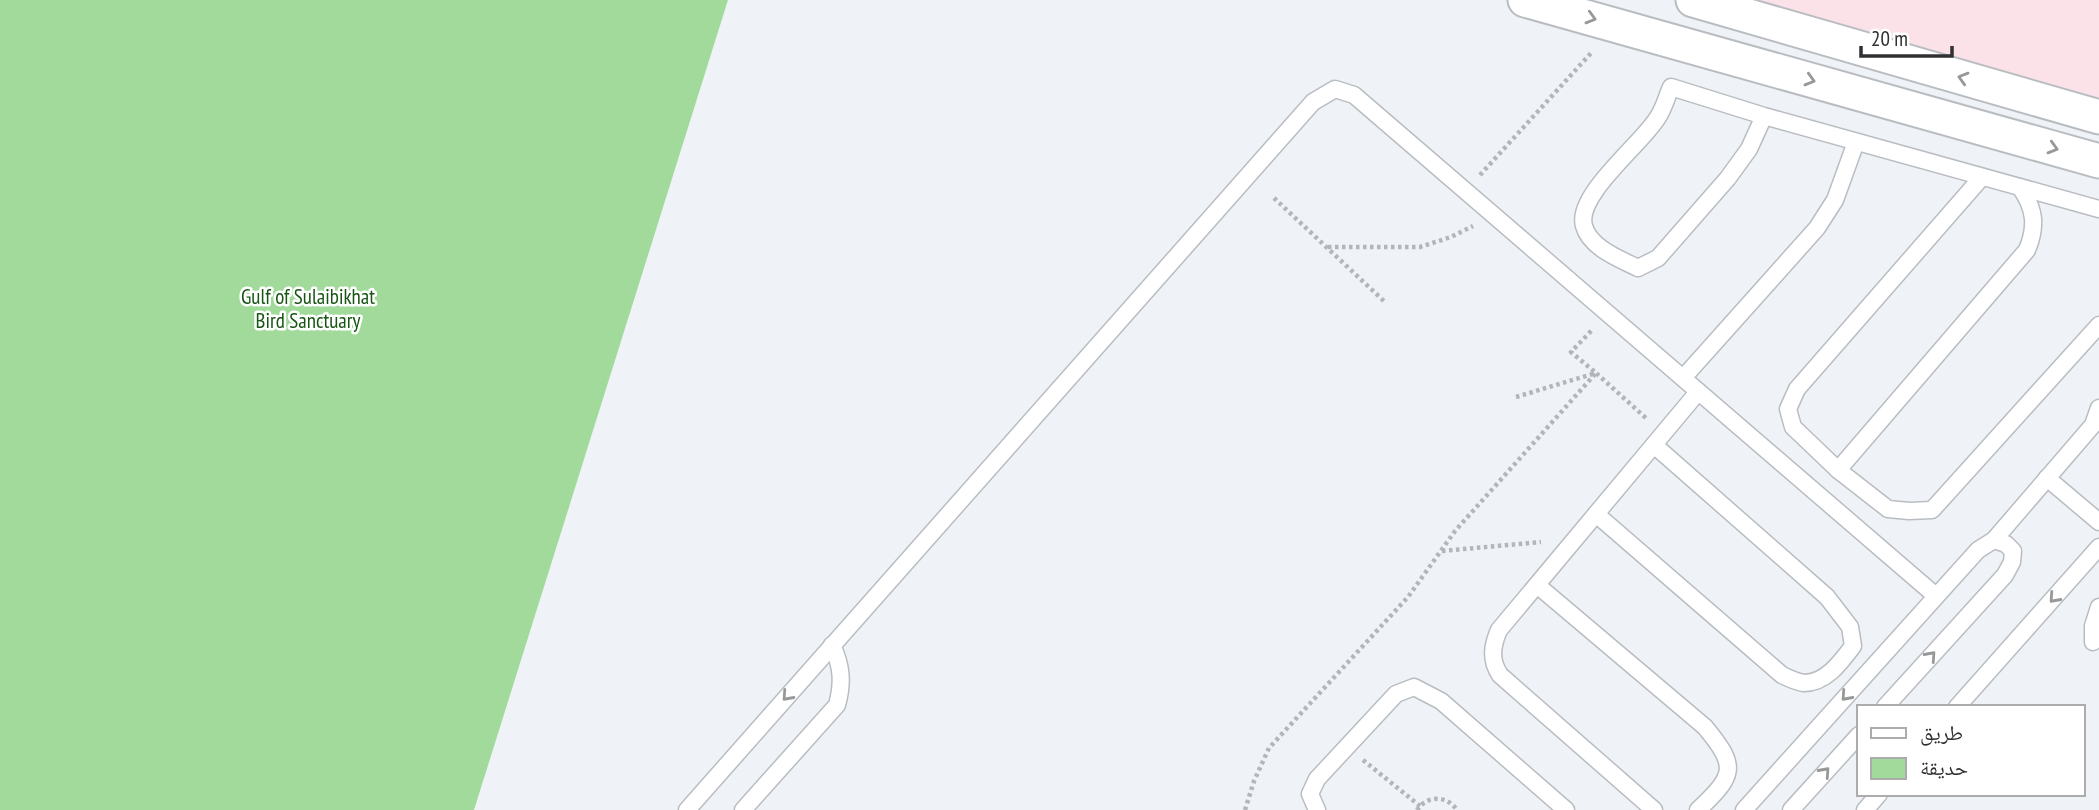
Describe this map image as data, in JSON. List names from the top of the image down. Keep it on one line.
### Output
{"parks":["Gulf of Sulaibikhat Bird Sanctuary"],"legend":["طريق","حديقة"],"scale_bar":"20 m"}
